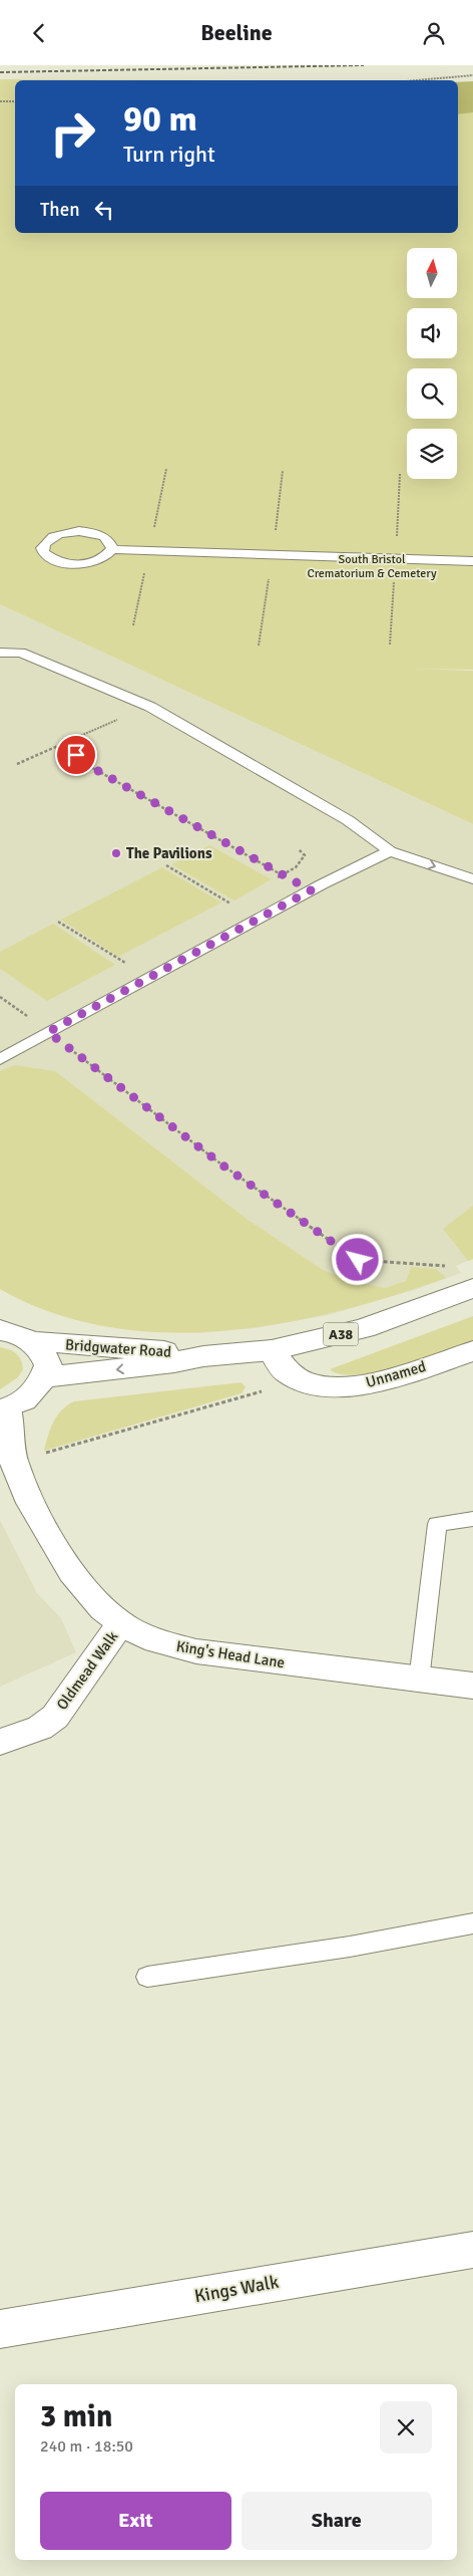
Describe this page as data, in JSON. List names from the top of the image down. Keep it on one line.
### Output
{"streets":{"main road":["A38","Bridgwater Road","Unnamed","King's Head Lane","Oldmead Walk","Kings Walk"]},"crossings":[["A38","Bridgwater Road"],["Bridgwater Road","Unnamed"],["King's Head Lane","Oldmead Walk"]],"parks":["South Bristol Crematorium & Cemetery"],"places":["The Pavilions"],"north":"top","page":{"header":"Beeline","turn":["90 m","Turn right"],"then":"Then","heading":["3 min","240 m · 18:50"],"buttons":["Exit","Share"]}}
